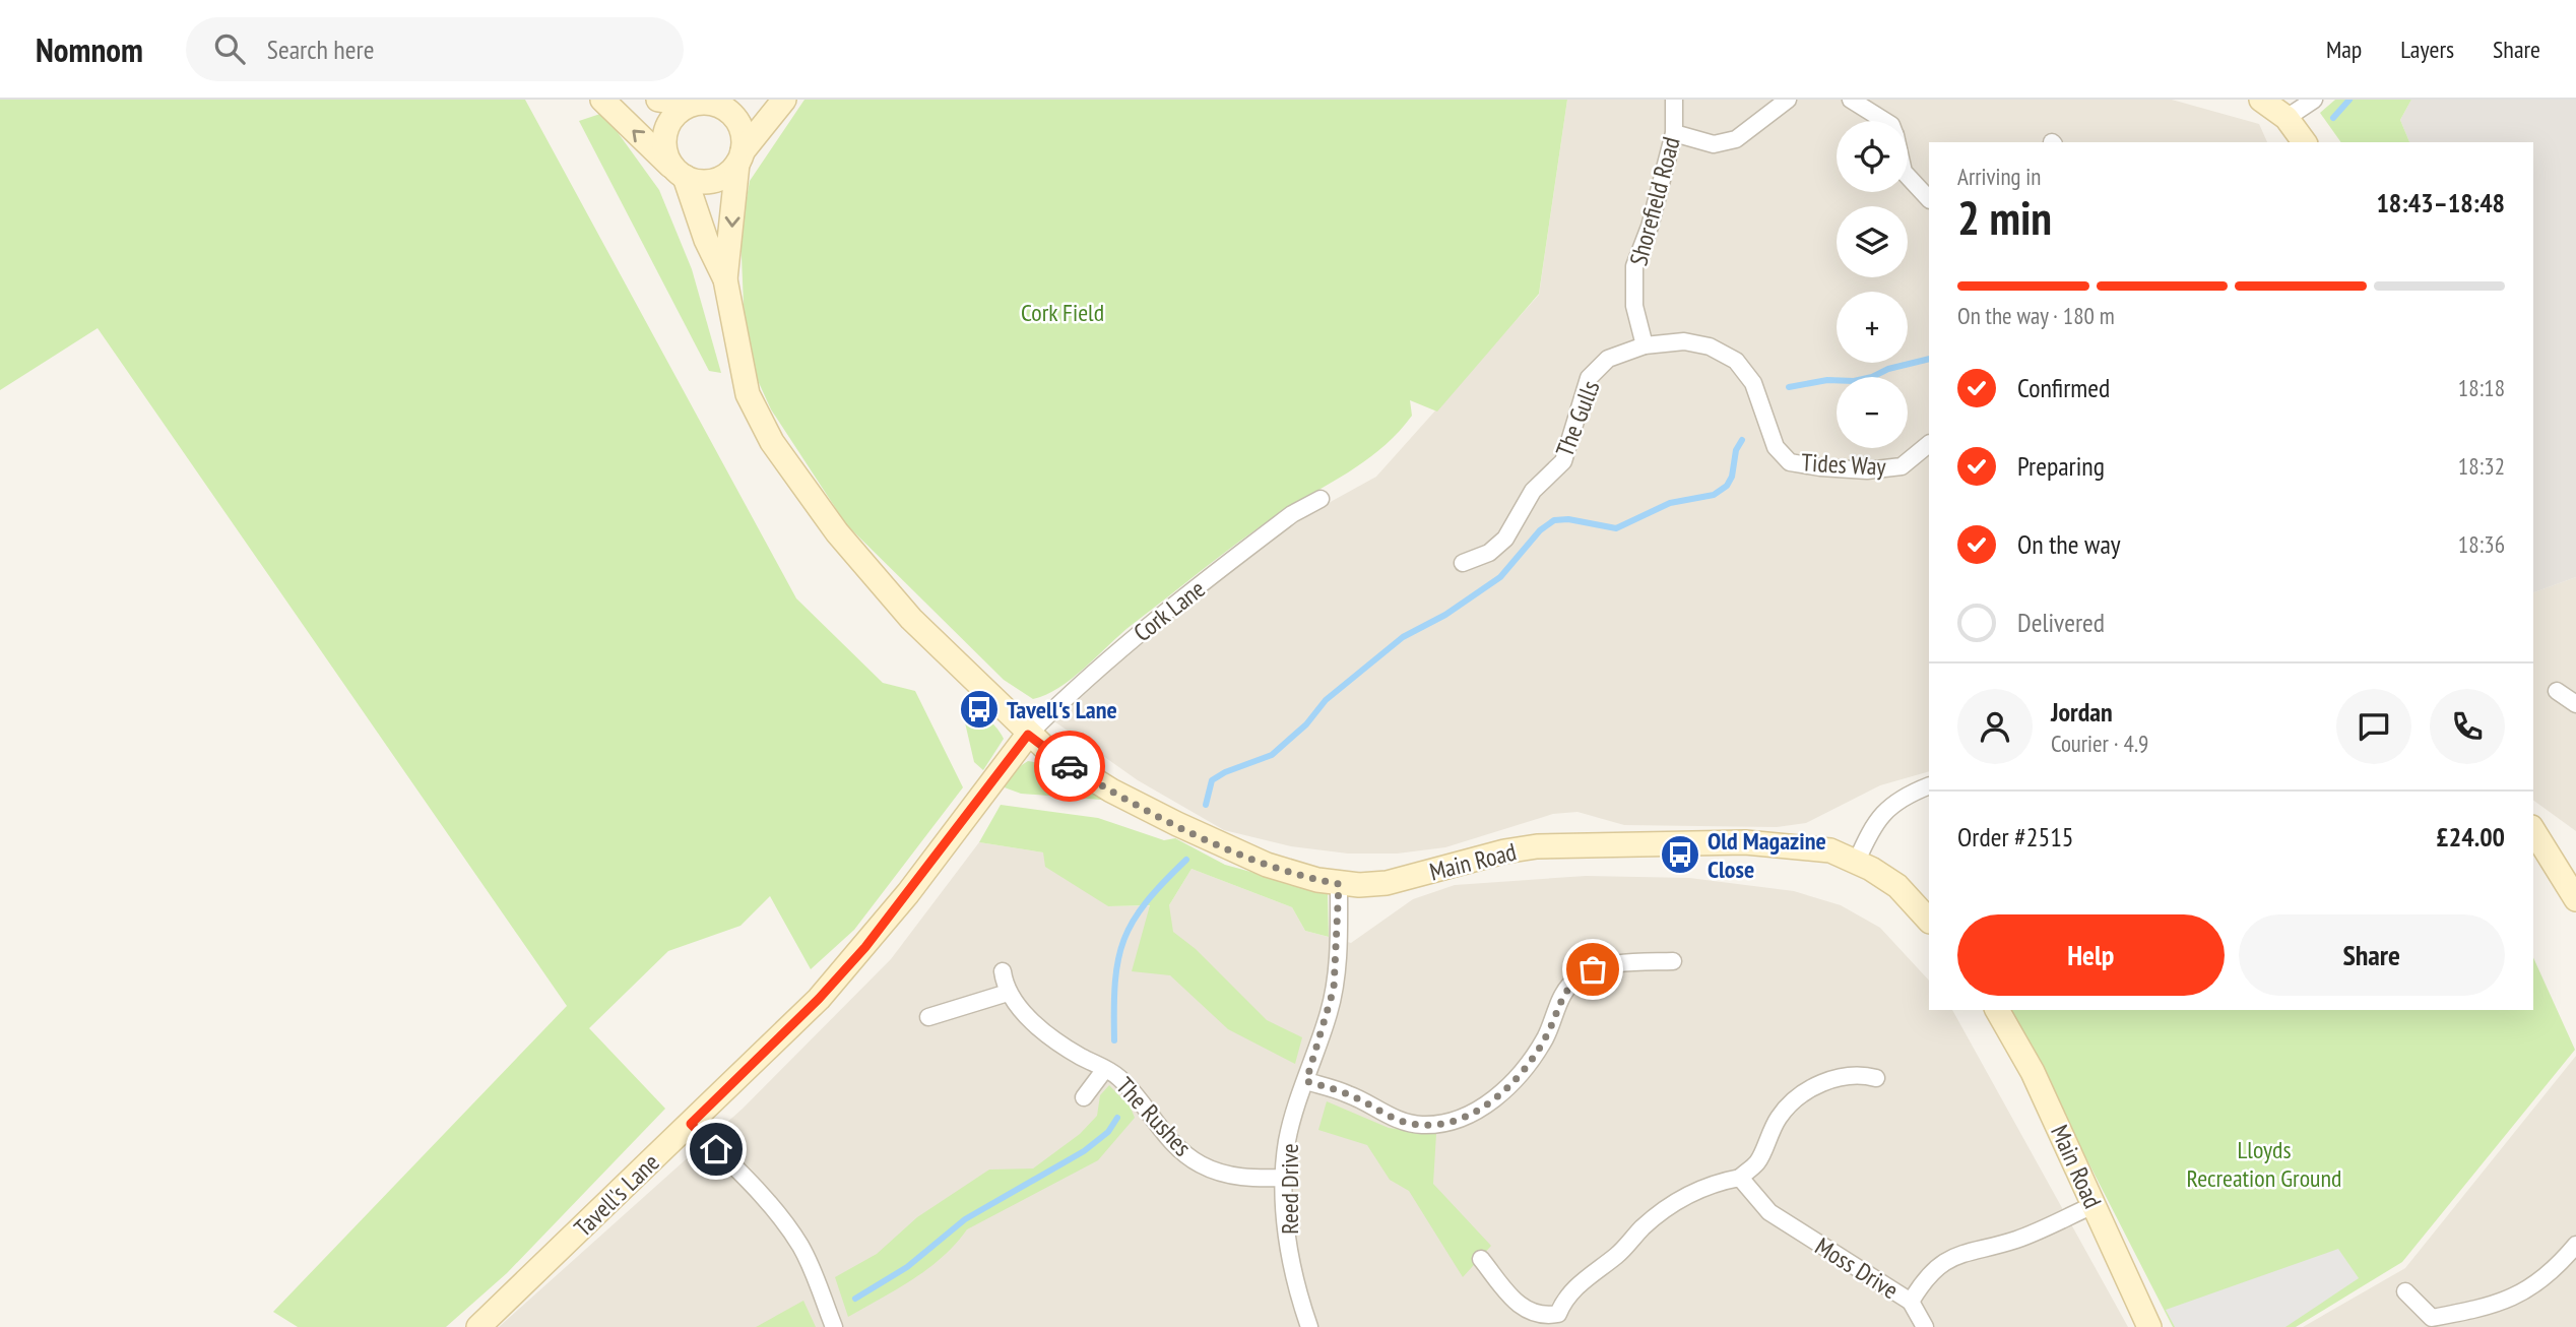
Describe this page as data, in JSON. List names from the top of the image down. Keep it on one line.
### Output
{"streets":{"street":["Shorefield Road","The Gulls","Tides Way","Cork Lane","Main Road","The Rushes","Reed Drive","Tavell's Lane","Moss Drive"]},"crossings":[["Shorefield Road","The Gulls"],["Shorefield Road","Tides Way"],["The Gulls","Tides Way"],["Cork Lane","Main Road"],["Cork Lane","Tavell's Lane"],["Main Road","Reed Drive"],["Main Road","Tavell's Lane"],["Main Road","Moss Drive"],["The Rushes","Reed Drive"]],"parks":["Cork Field","Lloyds Recreation Ground"],"places":{"bus stop":["Tavell's Lane","Old Magazine Close"]},"page":{"header":"Nomnom","search":"Search here","nav":["Map","Layers","Share"],"map_buttons":["+","−"],"heading":["2 min","Arriving in","18:43–18:48"],"panel":["Jordan","Courier · 4.9","Order #2515","£24.00"],"bar":"On the way · 180 m","list":[["Confirmed","18:18"],["Preparing","18:32"],["On the way","18:36"],"Delivered"],"buttons":["Help","Share"]}}
